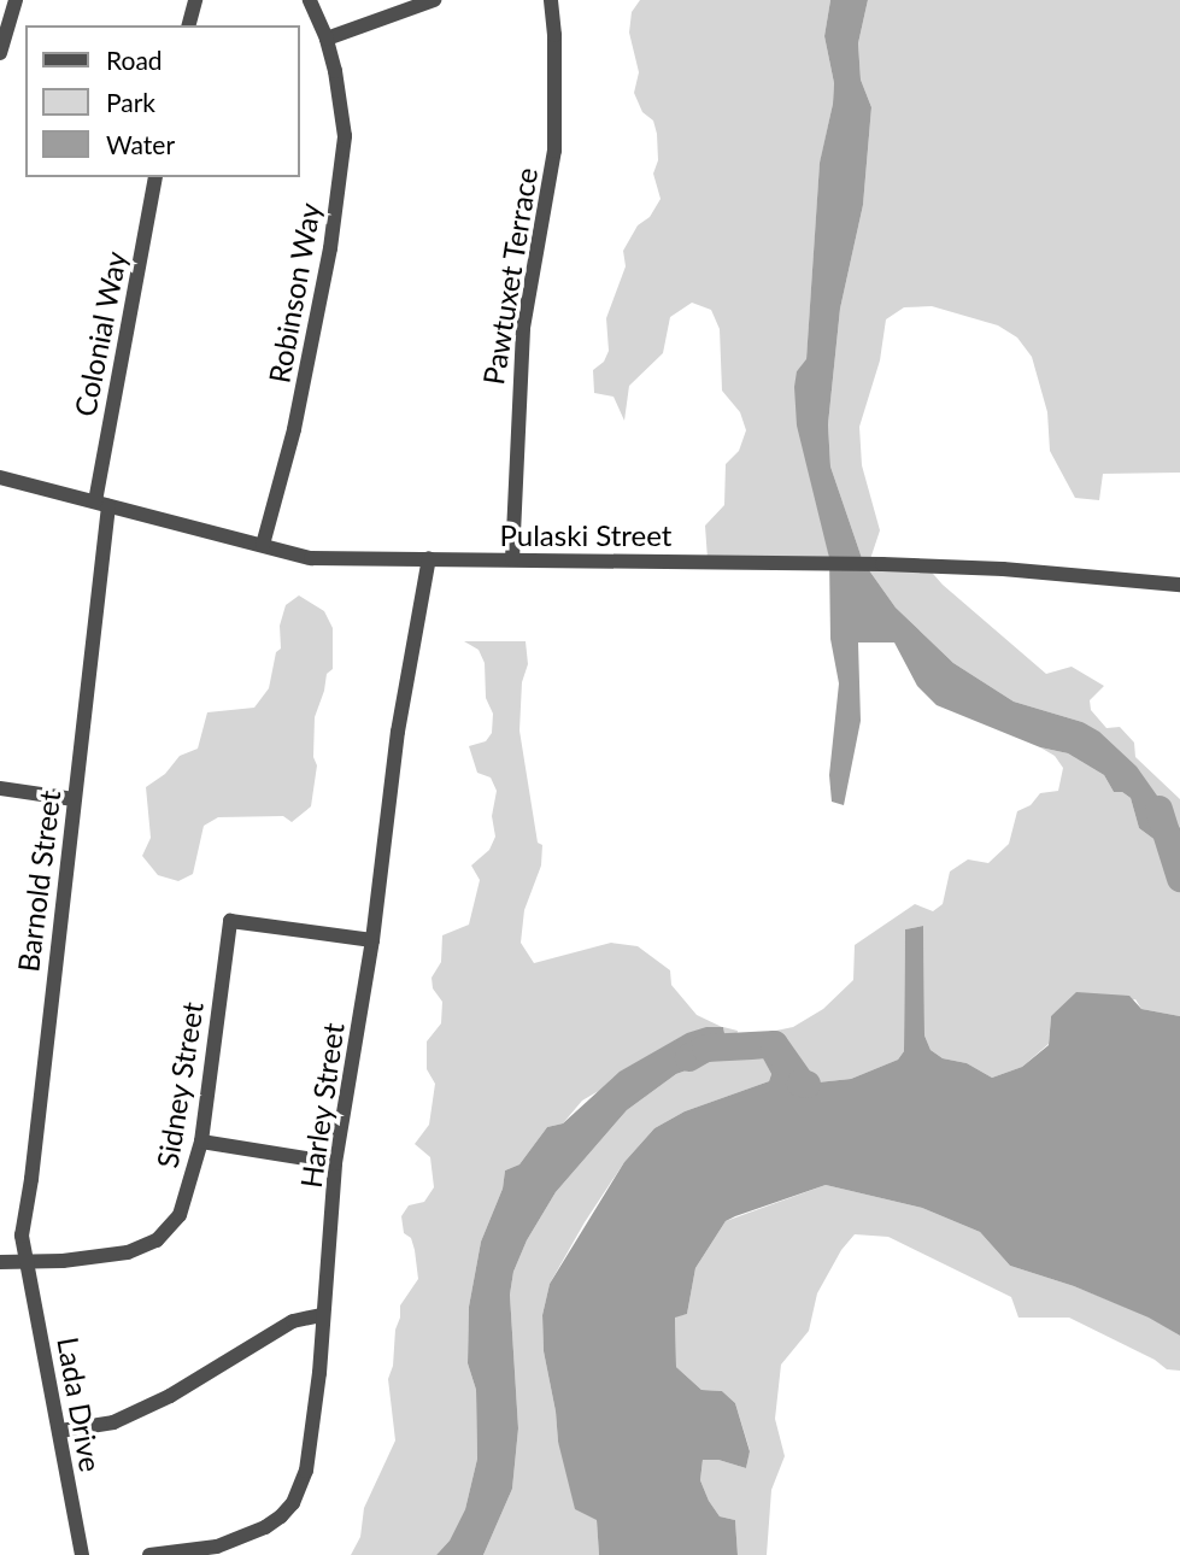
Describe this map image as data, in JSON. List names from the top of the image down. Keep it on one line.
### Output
{"streets":{"street":["Pawtuxet Terrace","Robinson Way","Colonial Way","Pulaski Street","Barnold Street","Sidney Street","Harley Street","Lada Drive"]},"crossings":[["Pawtuxet Terrace","Pulaski Street"],["Robinson Way","Pulaski Street"],["Colonial Way","Pulaski Street"],["Colonial Way","Barnold Street"],["Pulaski Street","Barnold Street"],["Pulaski Street","Harley Street"],["Barnold Street","Sidney Street"],["Barnold Street","Lada Drive"],["Sidney Street","Harley Street"],["Sidney Street","Lada Drive"]],"legend":["Road","Park","Water"]}
